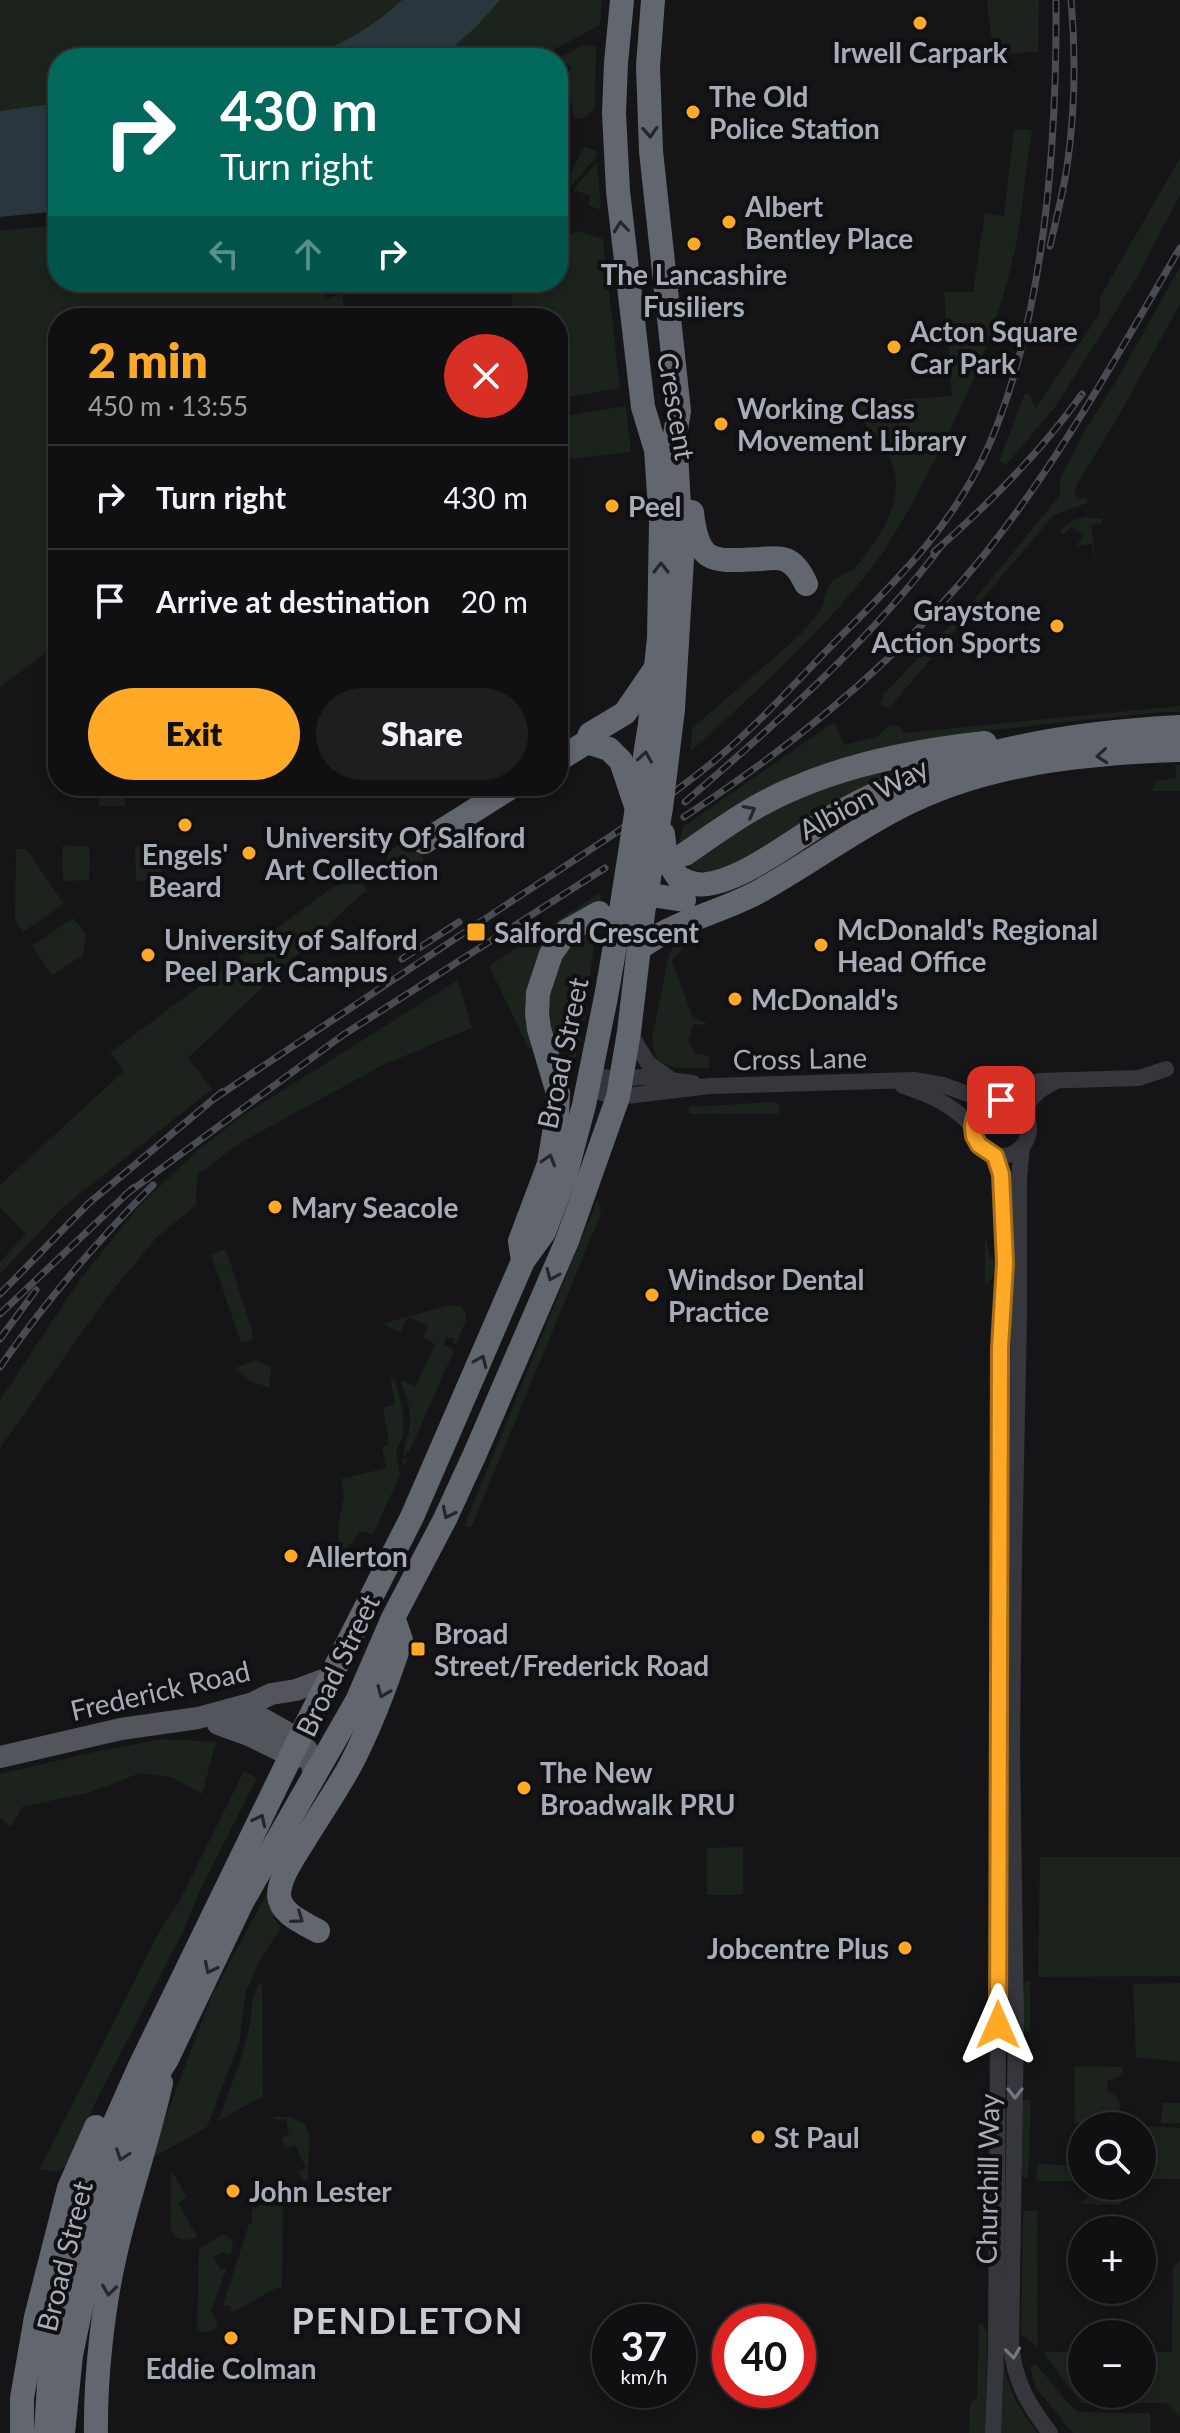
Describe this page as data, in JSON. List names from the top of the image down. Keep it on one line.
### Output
{"streets":{"highway":["Crescent","Albion Way","Broad Street"],"main road":["Frederick Road"],"street":["Cross Lane","Churchill Way"]},"crossings":[["Crescent","Broad Street"],["Albion Way","Broad Street"],["Broad Street","Cross Lane"],["Broad Street","Frederick Road"],["Cross Lane","Churchill Way"]],"districts":["PENDLETON"],"places":{"other":["Irwell Carpark","The Old Police Station","Albert Bentley Place","The Lancashire Fusiliers","Acton Square Car Park","Working Class Movement Library","Peel","Graystone Action Sports","Engels' Beard","University Of Salford Art Collection","McDonald's Regional Head Office","University of Salford Peel Park Campus","McDonald's","Mary Seacole","Windsor Dental Practice","Allerton","The New Broadwalk PRU","Jobcentre Plus","St Paul","John Lester","Eddie Colman"],"transit":["Salford Crescent","Broad Street/Frederick Road"]},"page":{"turn":["430 m","Turn right"],"heading":["2 min","450 m · 13:55"],"list":[{"name":"Turn right","value":"430 m"},{"name":"Arrive at destination","value":"20 m"}],"buttons":["Exit","Share"],"map_buttons":["+","−"],"speed":"37 km/h","limit":"40"}}
